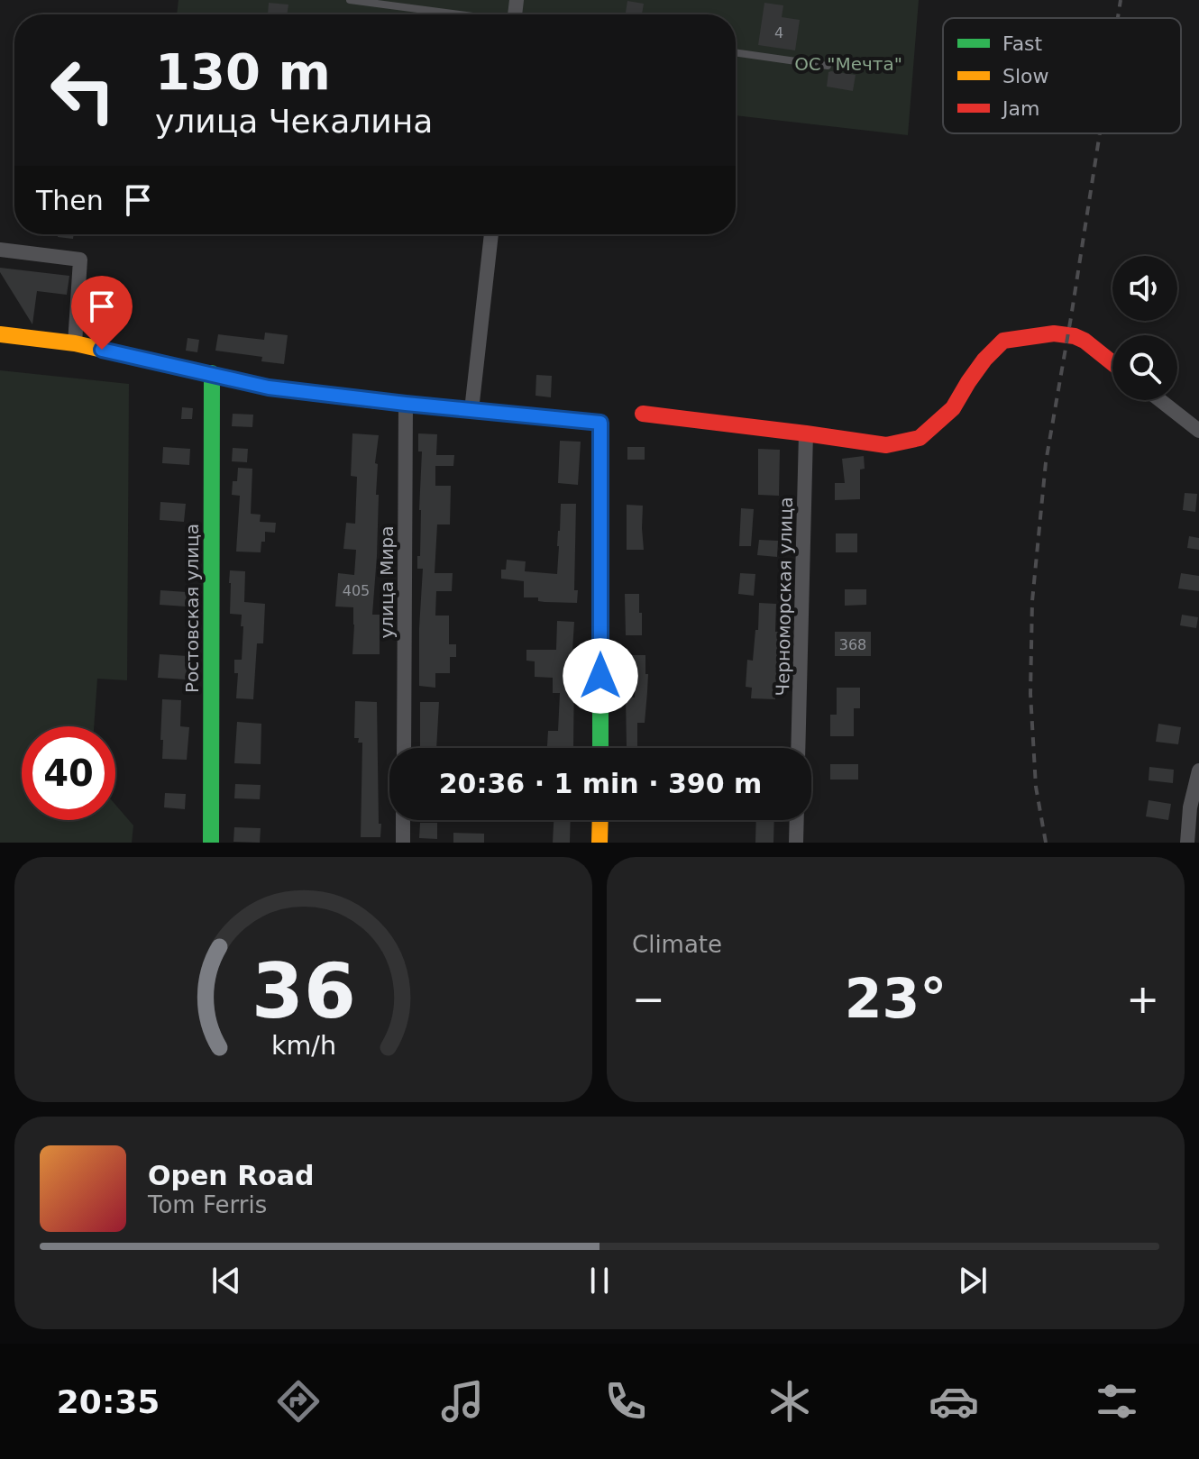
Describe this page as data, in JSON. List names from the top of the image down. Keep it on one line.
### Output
{"streets":{"street":["улица Мира","Черноморская улица","Ростовская улица"]},"parks":["ОС \"Мечта\""],"house_numbers":["4","405","368"],"legend":["Fast","Slow","Jam"],"page":{"turn":["130 m","улица Чекалина"],"then":"Then","limit":"40","trip":"20:36 · 1 min · 390 m","tile":"Climate","heat":["−","23°","+"],"song":["Open Road","Tom Ferris"],"tabs":"20:35","gauge":["36","km/h"]}}
